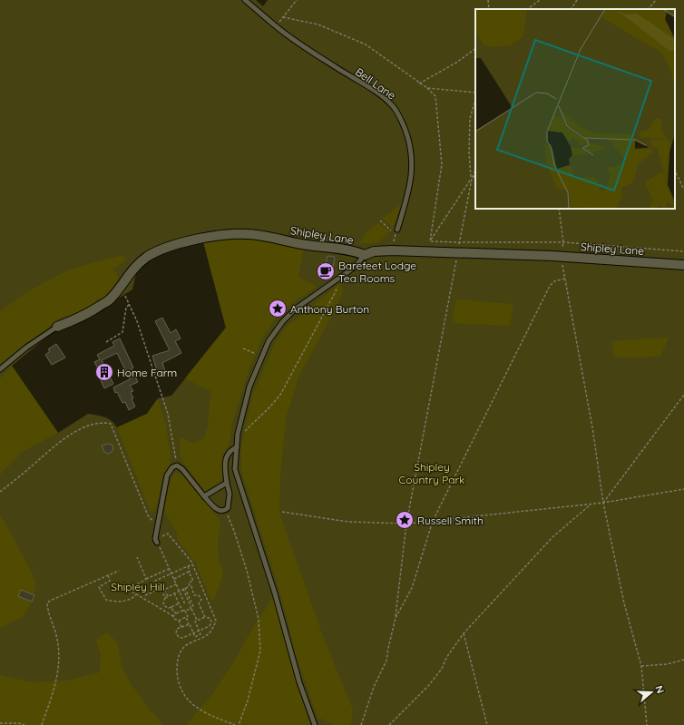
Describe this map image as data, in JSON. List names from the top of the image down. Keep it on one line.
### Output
{"streets":{"street":["Shipley Lane"],"lane":["Bell Lane"]},"parks":["Shipley Country Park","Shipley Hill"],"places":{"cafe":["Barefeet Lodge Tea Rooms"],"place":["Anthony Burton","Russell Smith"],"building":["Home Farm"]},"north":"right"}
